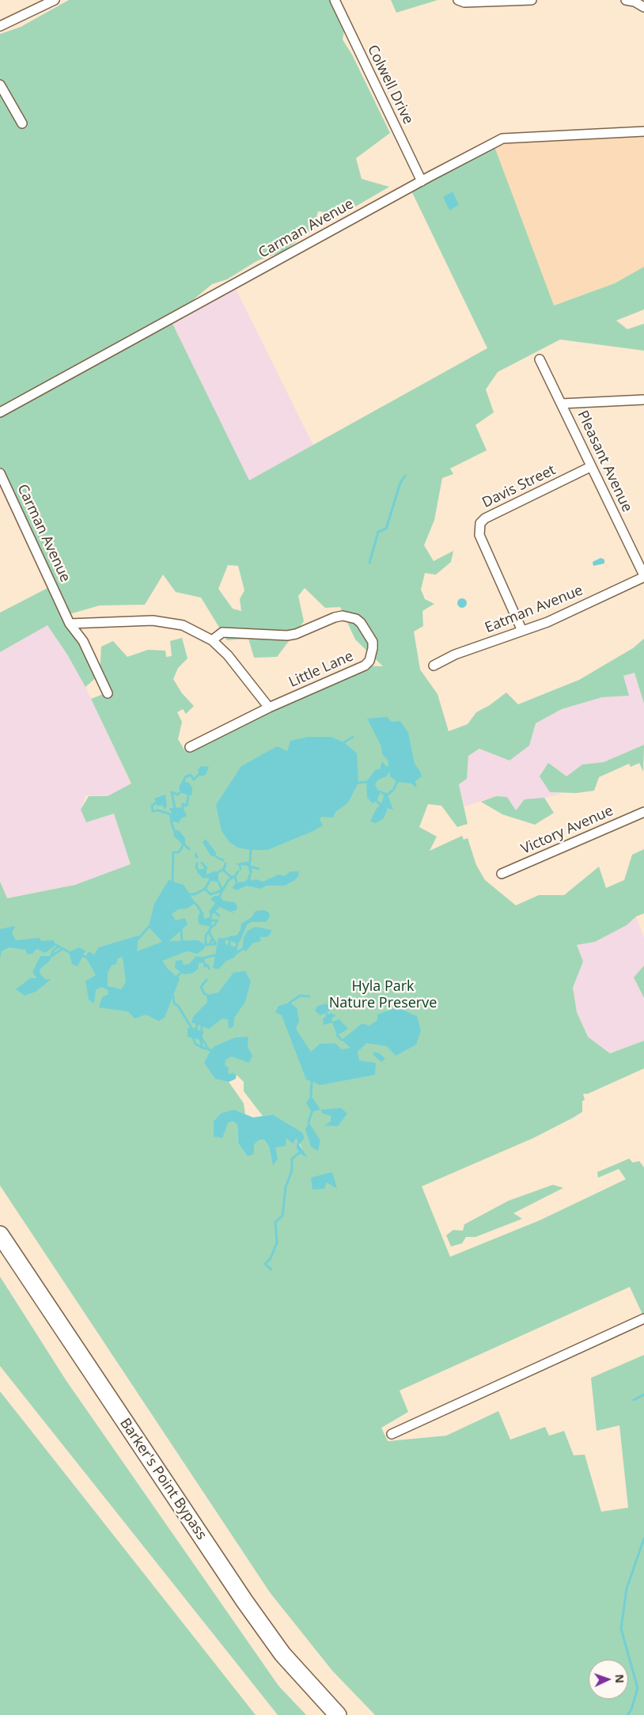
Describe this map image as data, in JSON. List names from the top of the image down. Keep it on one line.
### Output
{"streets":{"highway":["Barker's Point Bypass"],"street":["Colwell Drive","Carman Avenue","Pleasant Avenue","Davis Street","Eatman Avenue","Little Lane","Victory Avenue"]},"crossings":[["Colwell Drive","Carman Avenue"],["Pleasant Avenue","Davis Street"],["Pleasant Avenue","Eatman Avenue"],["Davis Street","Eatman Avenue"]],"parks":["Hyla Park Nature Preserve"],"north":"right"}
